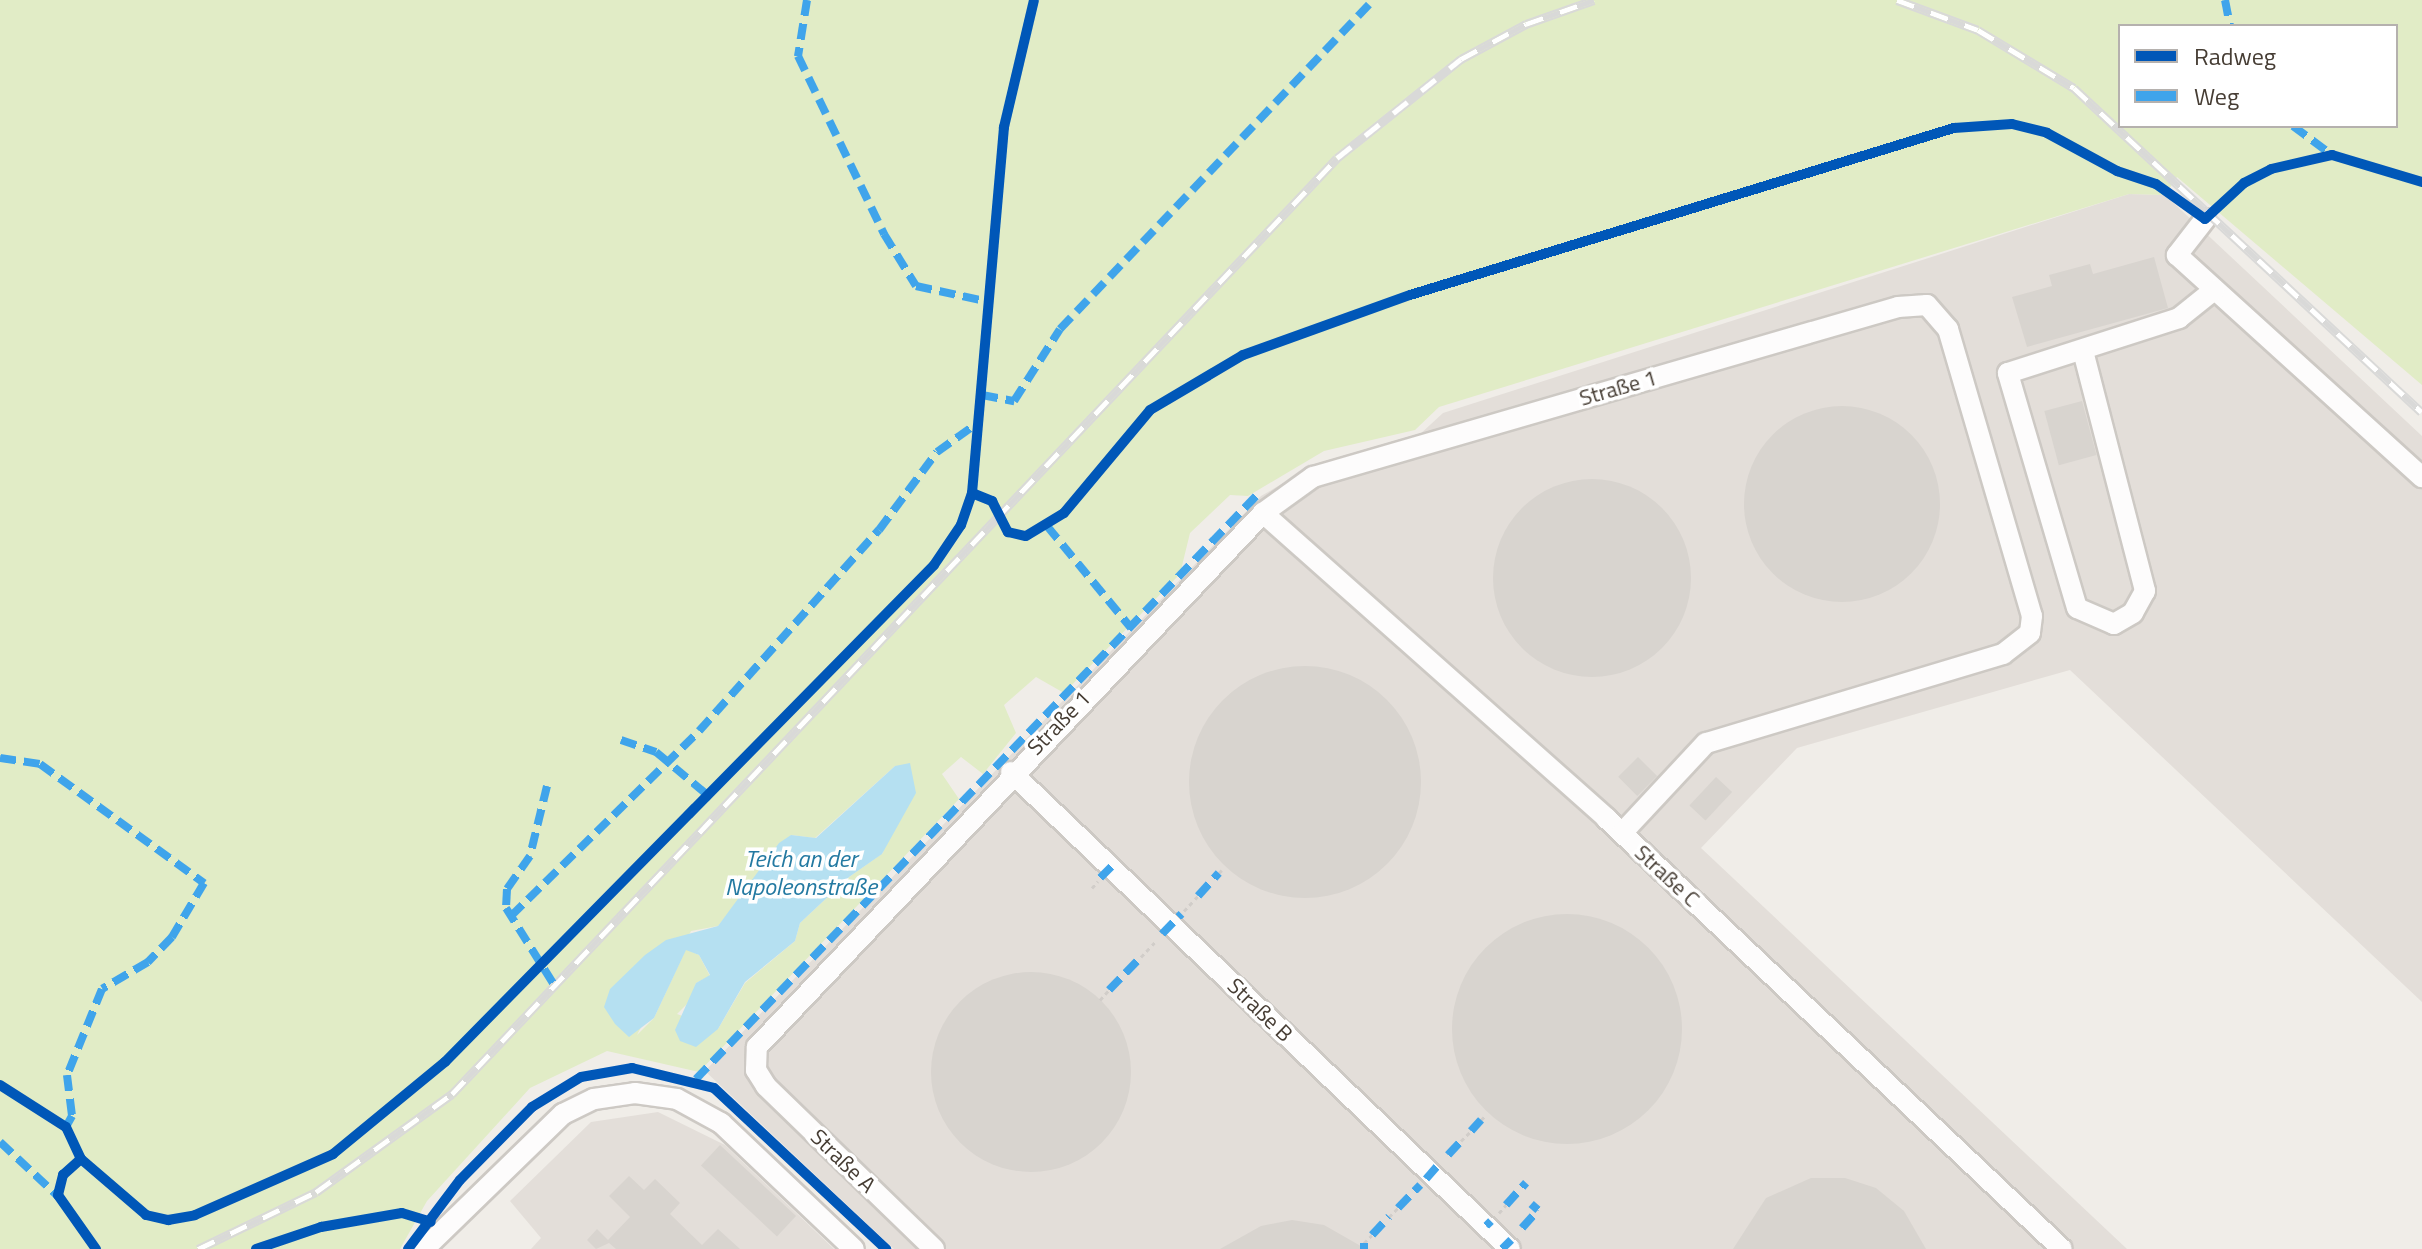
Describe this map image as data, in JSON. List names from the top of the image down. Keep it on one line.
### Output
{"streets":{"street":["Straße 1","Straße C","Straße B","Straße A"]},"crossings":[["Straße 1","Straße C"],["Straße 1","Straße B"],["Straße 1","Straße A"]],"water":["Teich an der Napoleonstraße"],"legend":["Radweg","Weg"]}
